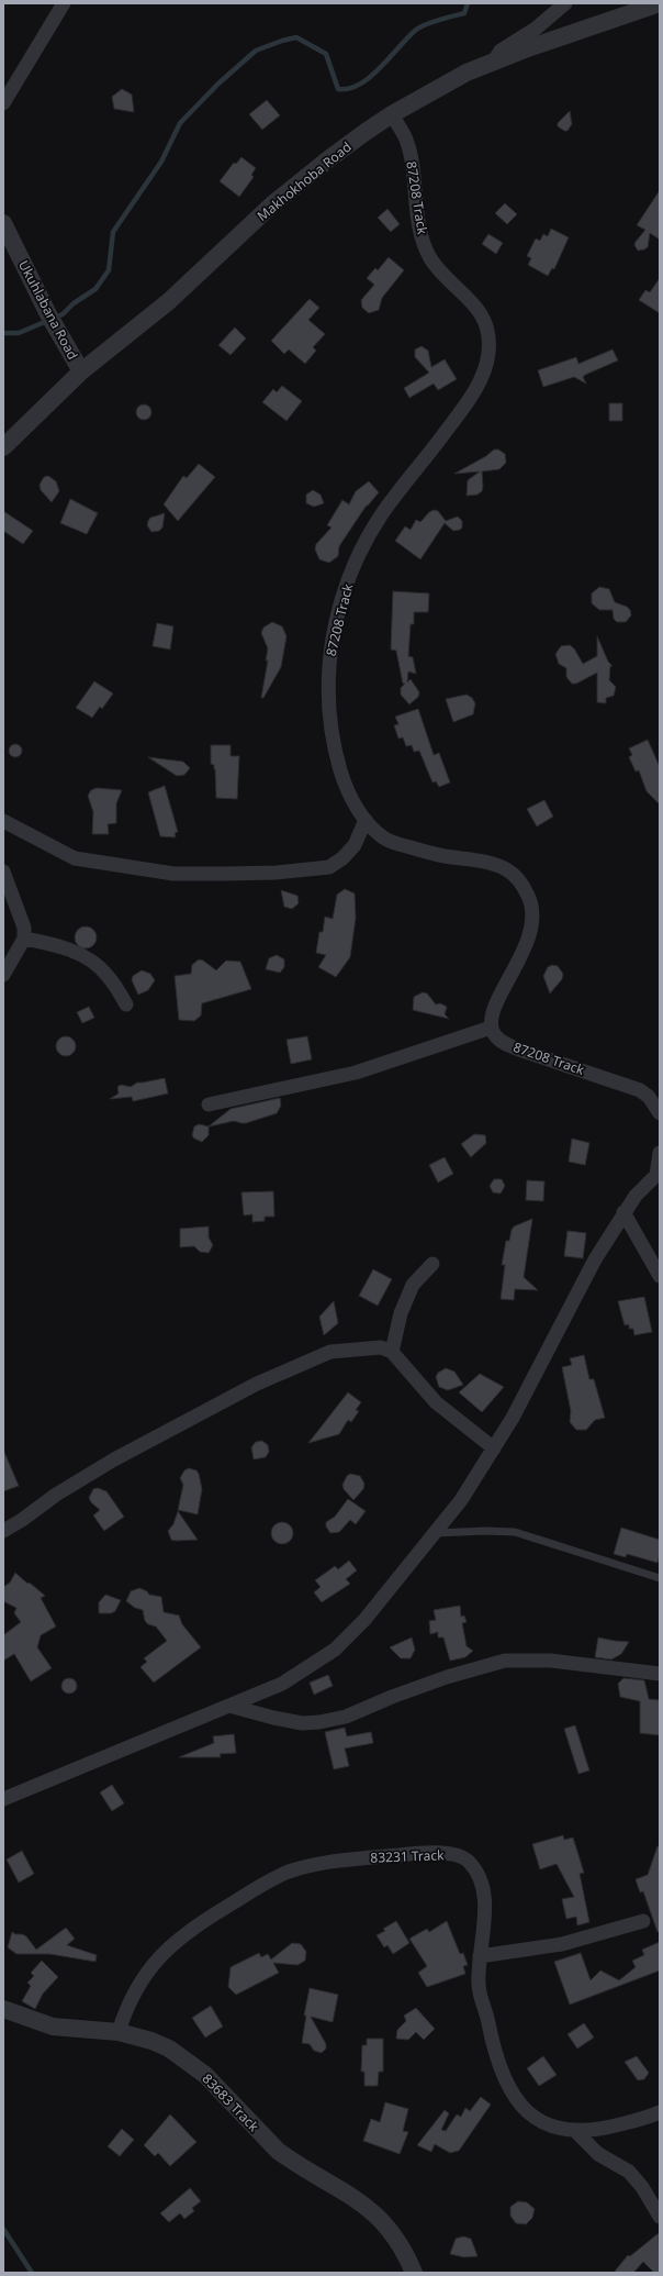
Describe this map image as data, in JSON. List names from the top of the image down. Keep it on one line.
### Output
{"streets":{"street":["Makhokhoba Road","87208 Track","Ukuhlabana Road","83231 Track","83683 Track"]},"crossings":[["Makhokhoba Road","87208 Track"],["Makhokhoba Road","Ukuhlabana Road"],["83231 Track","83683 Track"]]}
